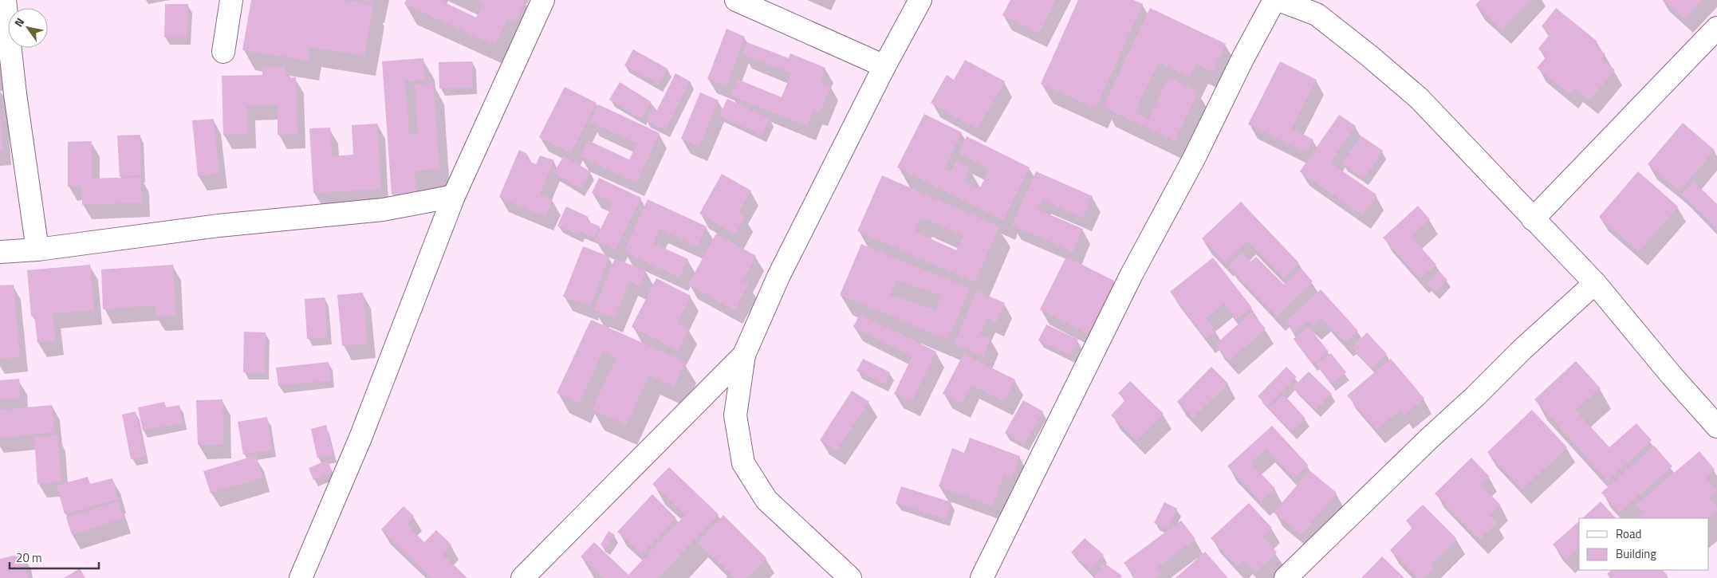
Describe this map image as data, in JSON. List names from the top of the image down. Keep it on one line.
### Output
{"legend":["Road","Building"],"scale_bar":"20 m","north":"top left"}
